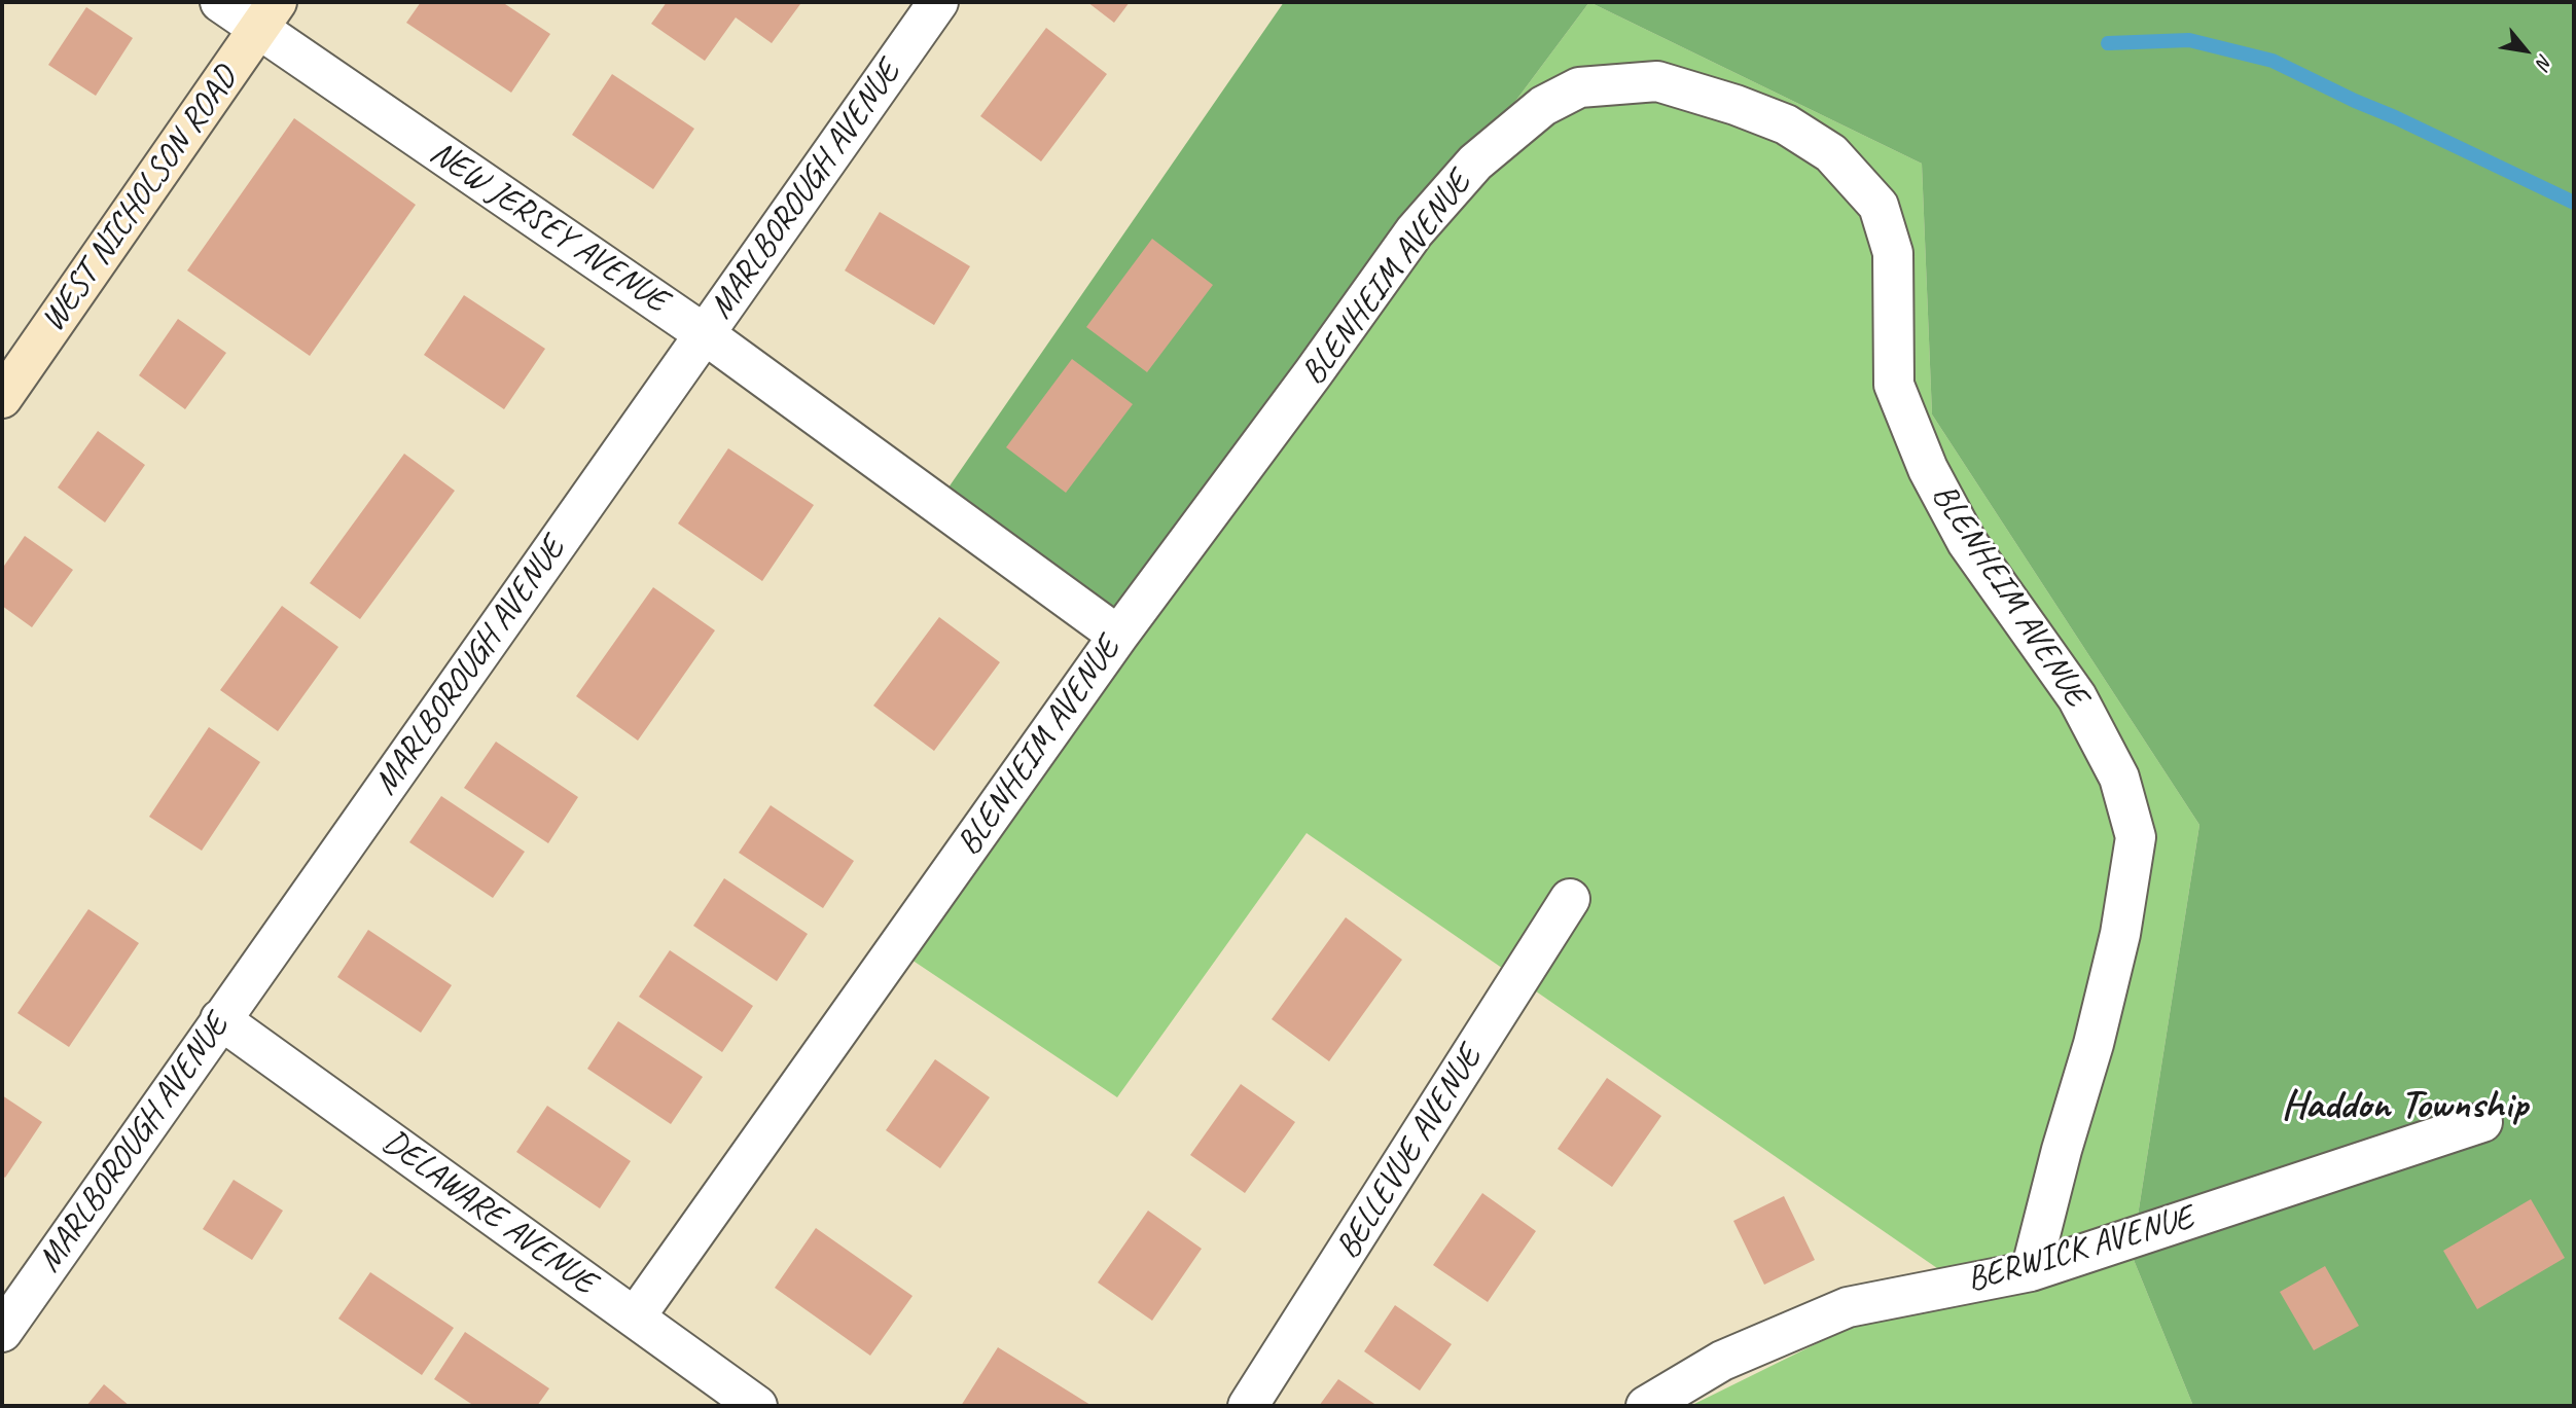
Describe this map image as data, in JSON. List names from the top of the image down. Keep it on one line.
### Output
{"streets":{"main road":["WEST NICHOLSON ROAD"],"street":["MARLBOROUGH AVENUE","NEW JERSEY AVENUE","BLENHEIM AVENUE","BELLEVUE AVENUE","DELAWARE AVENUE","BERWICK AVENUE"]},"crossings":[["MARLBOROUGH AVENUE","NEW JERSEY AVENUE"],["MARLBOROUGH AVENUE","DELAWARE AVENUE"],["WEST NICHOLSON ROAD","NEW JERSEY AVENUE"],["NEW JERSEY AVENUE","BLENHEIM AVENUE"],["BLENHEIM AVENUE","DELAWARE AVENUE"],["BLENHEIM AVENUE","BERWICK AVENUE"]],"districts":["Haddon Township"],"north":"bottom right"}
